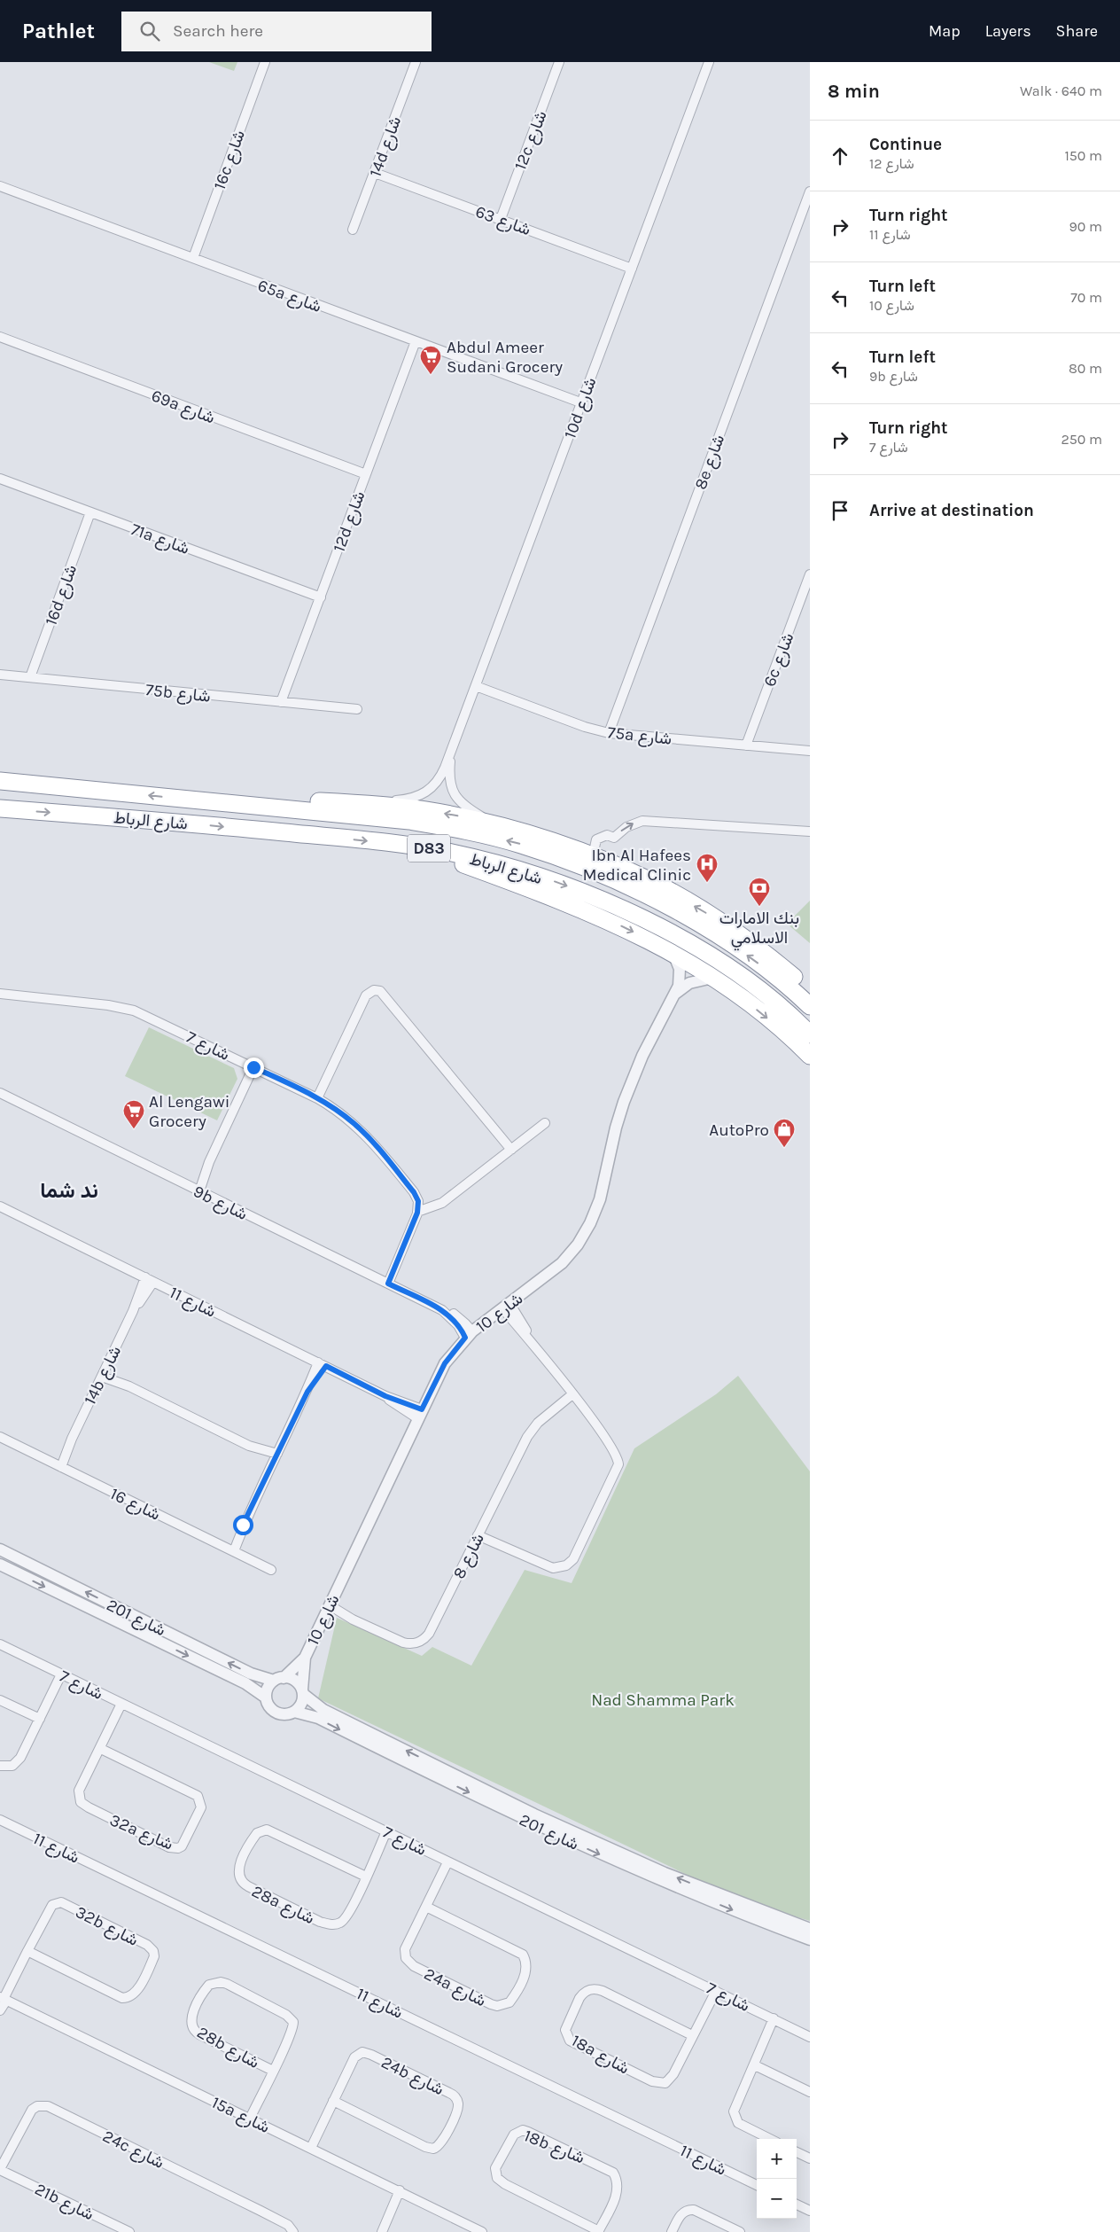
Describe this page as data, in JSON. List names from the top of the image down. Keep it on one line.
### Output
{"streets":{"highway":["شارع الرباط","D83"],"street":["12c شارع","14d شارع","16c شارع","شارع 63","65a شارع","69a شارع","10d شارع","8e شارع","12d شارع","71a شارع","16d شارع","6c شارع","75b شارع","75a شارع","شارع 7","9b شارع","شارع 11","شارع 10","14b شارع","شارع 16","شارع 8","شارع 201","32a شارع","28a شارع","32b شارع","24a شارع","28b شارع","18a شارع","24b شارع","15a شارع","18b شارع","24c شارع","21b شارع"]},"crossings":[["12c شارع","شارع 63"],["14d شارع","شارع 63"],["16c شارع","65a شارع"],["شارع 63","10d شارع"],["65a شارع","10d شارع"],["65a شارع","12d شارع"],["69a شارع","12d شارع"],["10d شارع","75a شارع"],["8e شارع","75a شارع"],["12d شارع","71a شارع"],["12d شارع","75b شارع"],["71a شارع","16d شارع"],["16d شارع","75b شارع"],["6c شارع","75a شارع"],["شارع 7","32a شارع"],["شارع 7","28a شارع"],["شارع 7","24a شارع"],["شارع 7","18a شارع"],["9b شارع","شارع 10"],["شارع 11","شارع 10"],["شارع 11","14b شارع"],["شارع 10","شارع 8"],["شارع 10","شارع 201"],["14b شارع","شارع 16"],["32b شارع","15a شارع"],["28b شارع","15a شارع"],["24b شارع","15a شارع"],["24c شارع","21b شارع"]],"districts":["ند شما"],"parks":["Nad Shamma Park"],"places":{"supermarket":["Abdul Ameer Sudani Grocery","Al Lengawi Grocery"],"hospital":["Ibn Al Hafees Medical Clinic"],"bank":["بنك الامارات الاسلامي"],"shop":["AutoPro"]},"page":{"header":"Pathlet","search":"Search here","nav":["Map","Layers","Share"],"heading":["8 min","Walk · 640 m"],"list":[["Continue","شارع 12","150 m"],["Turn right","شارع 11","90 m"],["Turn left","شارع 10","70 m"],["Turn left","9b شارع","80 m"],["Turn right","شارع 7","250 m"],"Arrive at destination"],"map_buttons":["+","−"]}}
